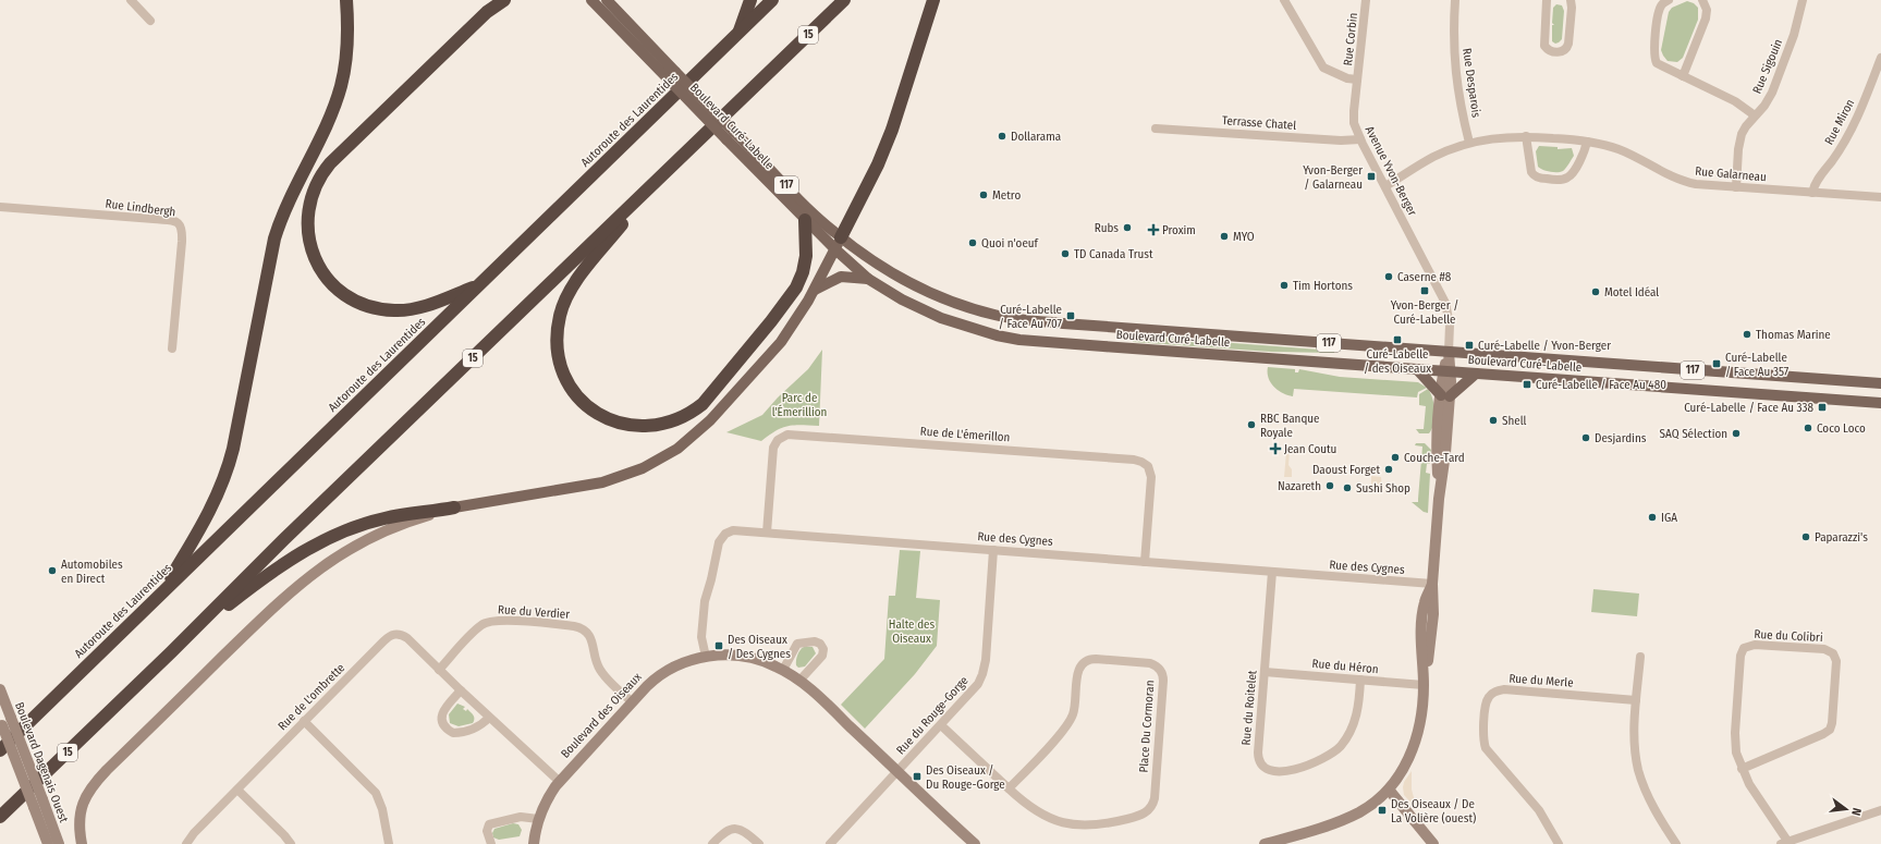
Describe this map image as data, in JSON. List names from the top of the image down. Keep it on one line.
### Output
{"streets":{"highway":["15","Autoroute des Laurentides"],"main road":["Boulevard Curé-Labelle","117"],"street":["Rue Corbin","Rue Sigouin","Rue Desparois","Rue Miron","Terrasse Chatel","Avenue Yvon-Berger","Rue Galarneau","Rue Lindbergh","Rue de L'émerillon","Rue des Cygnes","Rue du Verdier","Rue du Colibri","Rue du Héron","Rue du Merle","Rue de L'ombrette","Rue du Roitelet","Boulevard des Oiseaux","Rue du Rouge-Gorge","Place Du Cormoran","Boulevard Dagenais Ouest"]},"crossings":[["Rue Corbin","Avenue Yvon-Berger"],["Rue Sigouin","Rue Galarneau"],["Rue Desparois","Rue Galarneau"],["Rue Miron","Rue Galarneau"],["Terrasse Chatel","Avenue Yvon-Berger"],["Boulevard Curé-Labelle","Avenue Yvon-Berger"],["Avenue Yvon-Berger","Rue Galarneau"],["Rue de L'émerillon","Rue des Cygnes"],["Rue des Cygnes","Rue du Roitelet"],["Rue des Cygnes","Boulevard des Oiseaux"],["Rue des Cygnes","Rue du Rouge-Gorge"],["Rue du Verdier","Rue de L'ombrette"],["Rue du Verdier","Boulevard des Oiseaux"],["Rue du Héron","Rue du Roitelet"],["Rue de L'ombrette","Boulevard des Oiseaux"],["Boulevard des Oiseaux","Rue du Rouge-Gorge"],["Rue du Rouge-Gorge","Place Du Cormoran"]],"parks":["Parc de l'Émerillion","Halte des Oiseaux"],"places":{"other":["Dollarama","Metro","Rubs","MYO","Quoi n'oeuf","TD Canada Trust","Caserne #8","Tim Hortons","Motel Idéal","Thomas Marine","Shell","RBC Banque Royale","Coco Loco","SAQ Sélection","Desjardins","Couche-Tard","Daoust Forget","Nazareth","Sushi Shop","IGA","Paparazzi's","Automobiles en Direct"],"transit":["Yvon-Berger / Galarneau","Yvon-Berger / Curé-Labelle","Curé-Labelle / Face Au 707","Curé-Labelle / des Oiseaux","Curé-Labelle / Yvon-Berger","Curé-Labelle / Face Au 357","Curé-Labelle / Face Au 480","Curé-Labelle / Face Au 338","Des Oiseaux / Des Cygnes","Des Oiseaux / Du Rouge-Gorge","Des Oiseaux / De La Volière (ouest)"],"health":["Proxim","Jean Coutu"]},"north":"right"}
